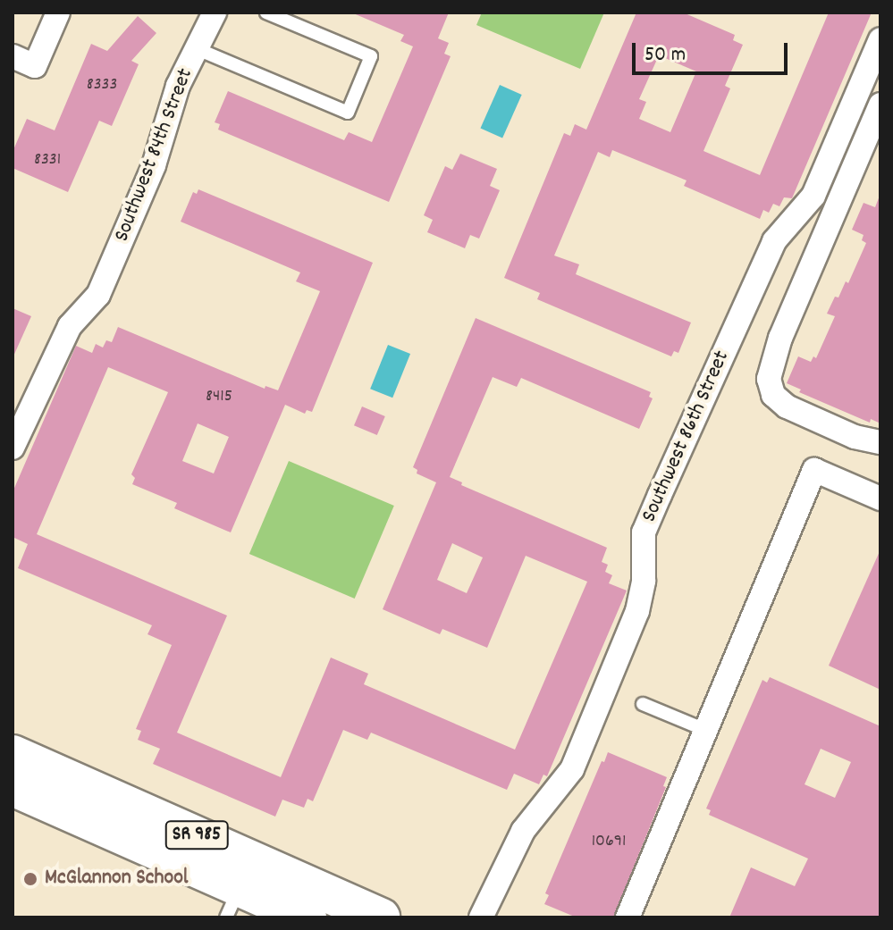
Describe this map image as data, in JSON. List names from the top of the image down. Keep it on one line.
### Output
{"streets":{"main road":["SR 985"],"street":["Southwest 84th Street","Southwest 86th Street"]},"places":["McGlannon School"],"house_numbers":["8333","8331","8415","10691"],"scale_bar":"50 m"}
